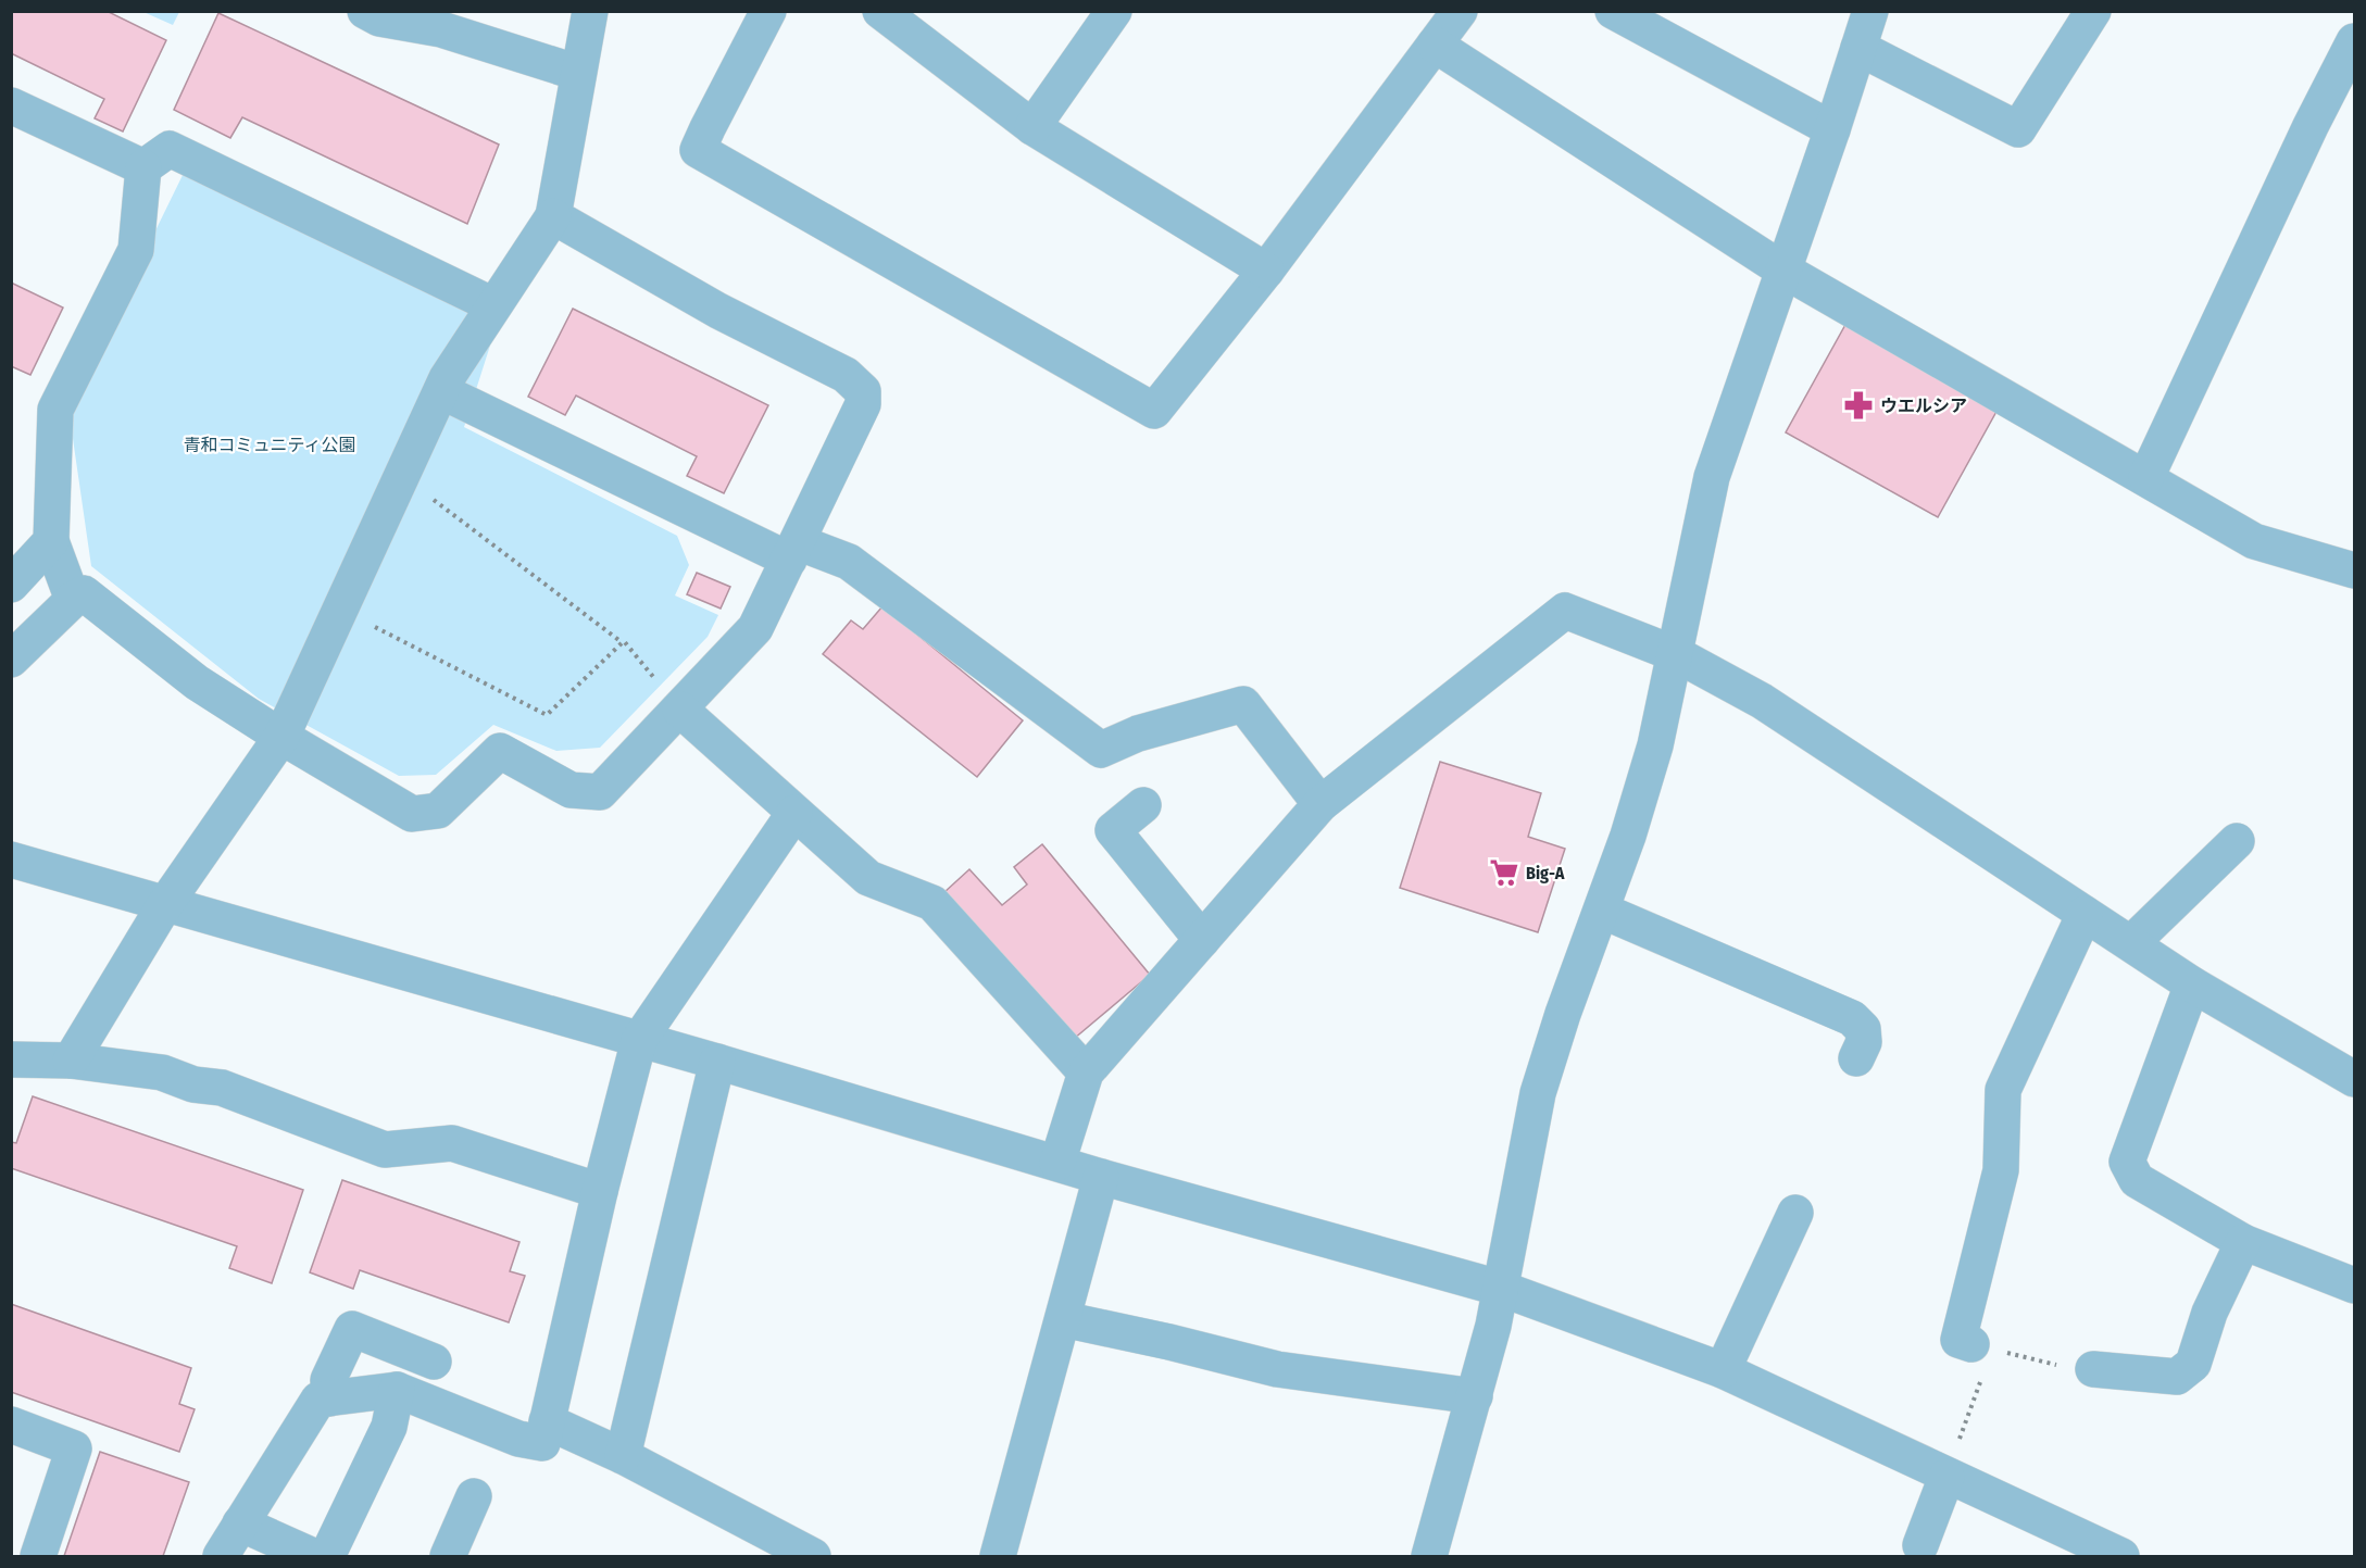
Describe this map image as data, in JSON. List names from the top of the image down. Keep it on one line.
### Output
{"parks":["青和コミュニティ公園"],"places":{"pharmacy":["ウエルシア"],"supermarket":["Big-A"]}}
